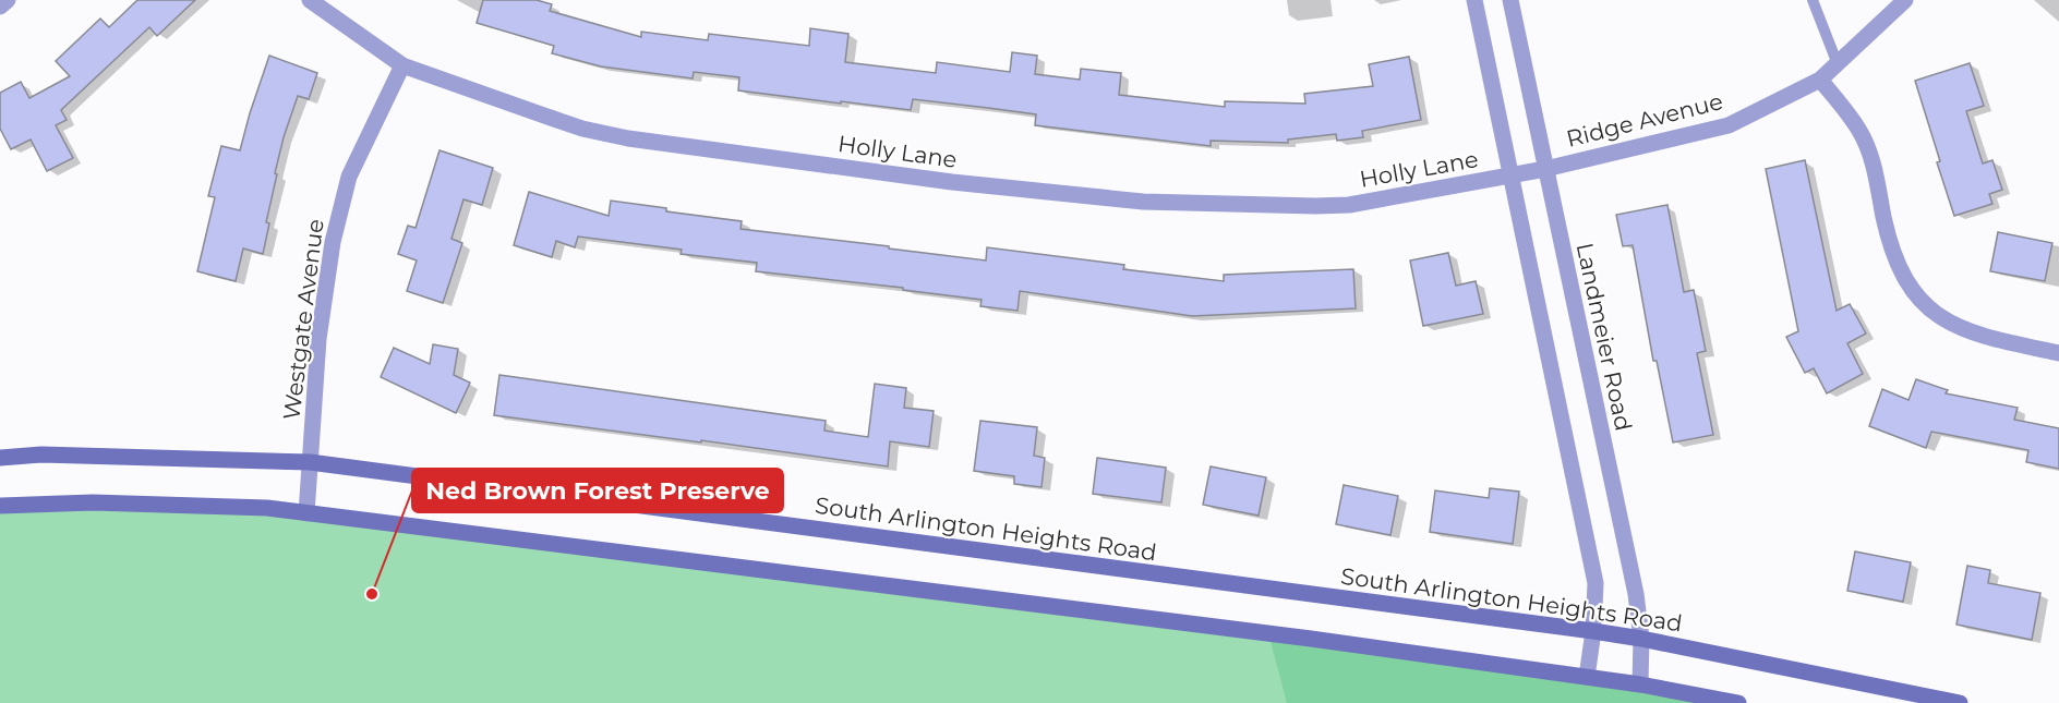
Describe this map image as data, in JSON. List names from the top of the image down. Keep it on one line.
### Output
{"streets":{"main road":["South Arlington Heights Road"],"street":["Ridge Avenue","Holly Lane","Westgate Avenue","Landmeier Road"]},"crossings":[["Ridge Avenue","Holly Lane"],["Ridge Avenue","Landmeier Road"],["Holly Lane","Westgate Avenue"],["Westgate Avenue","South Arlington Heights Road"],["Landmeier Road","South Arlington Heights Road"]],"places":["Ned Brown Forest Preserve"]}
